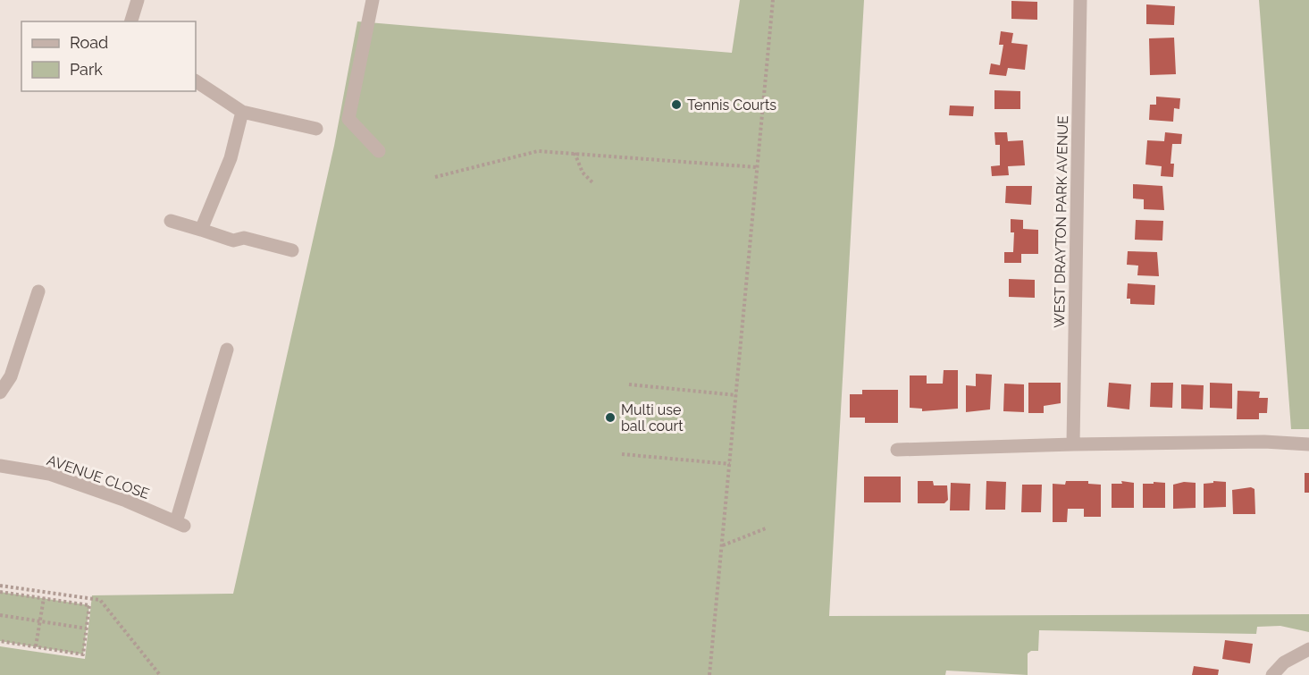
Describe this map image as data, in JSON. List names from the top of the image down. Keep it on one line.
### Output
{"streets":{"street":["WEST DRAYTON PARK AVENUE","AVENUE CLOSE"]},"places":["Tennis Courts","Multi use ball court"],"legend":["Road","Park"]}
